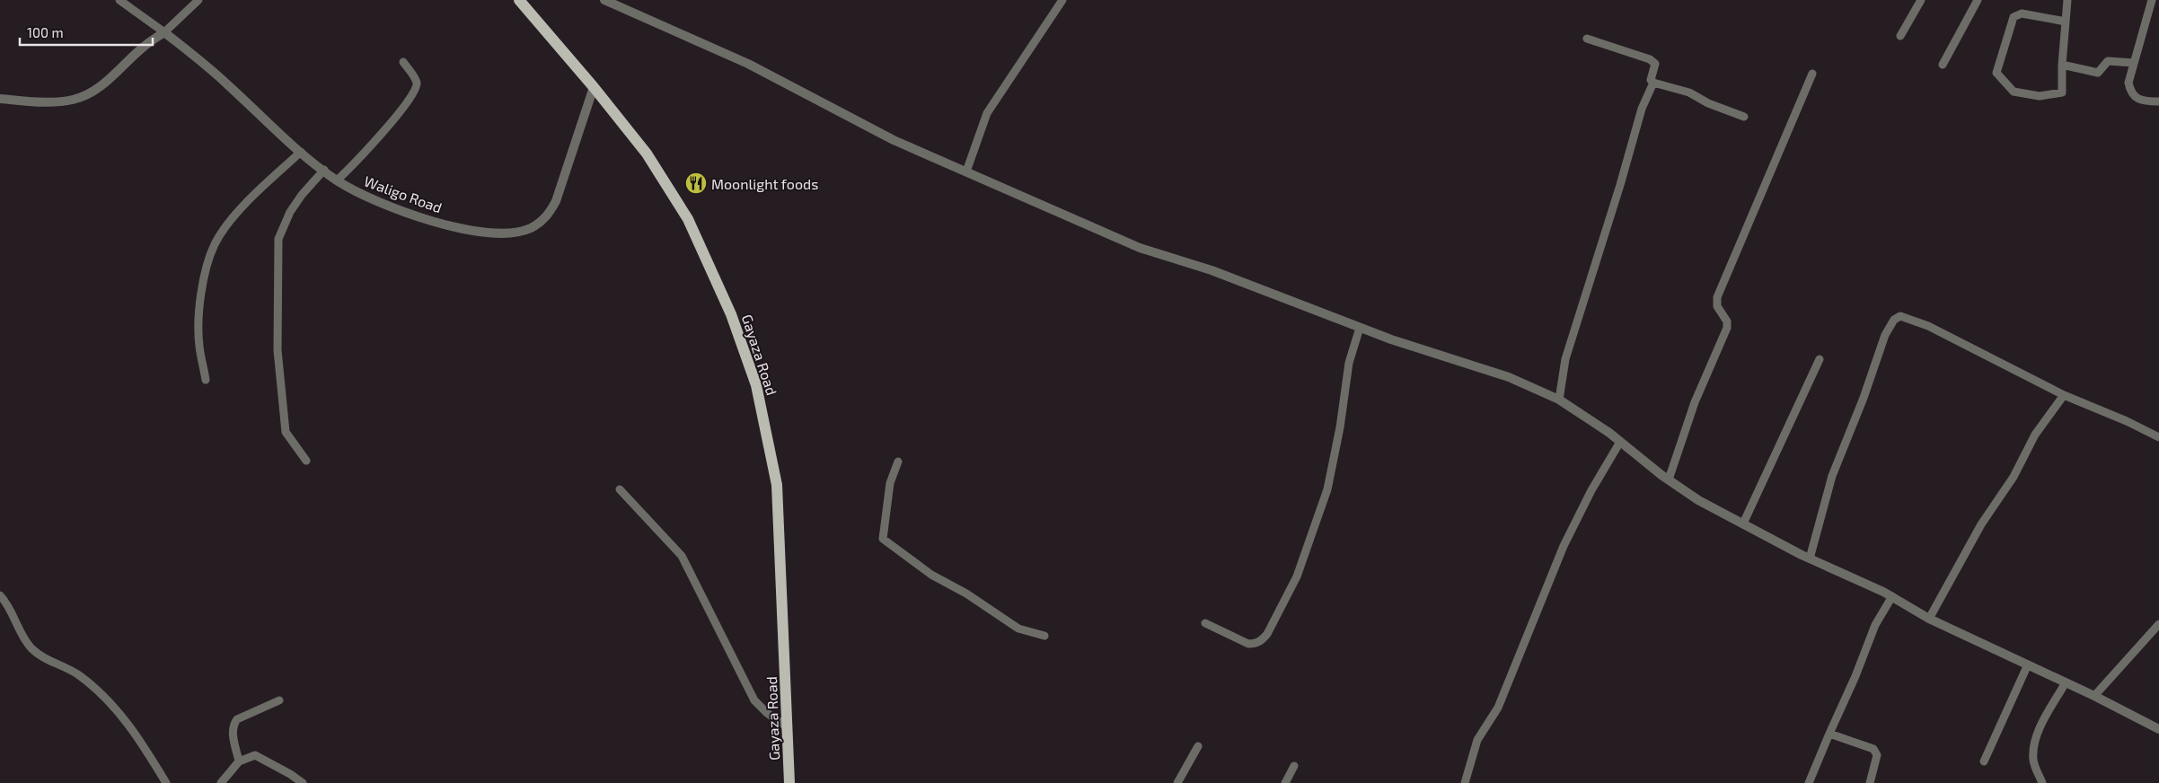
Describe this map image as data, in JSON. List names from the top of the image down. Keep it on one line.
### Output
{"streets":{"main road":["Gayaza Road"],"street":["Waligo Road"]},"crossings":[["Waligo Road","Gayaza Road"]],"places":{"restaurant":["Moonlight foods"]},"scale_bar":"100 m"}
